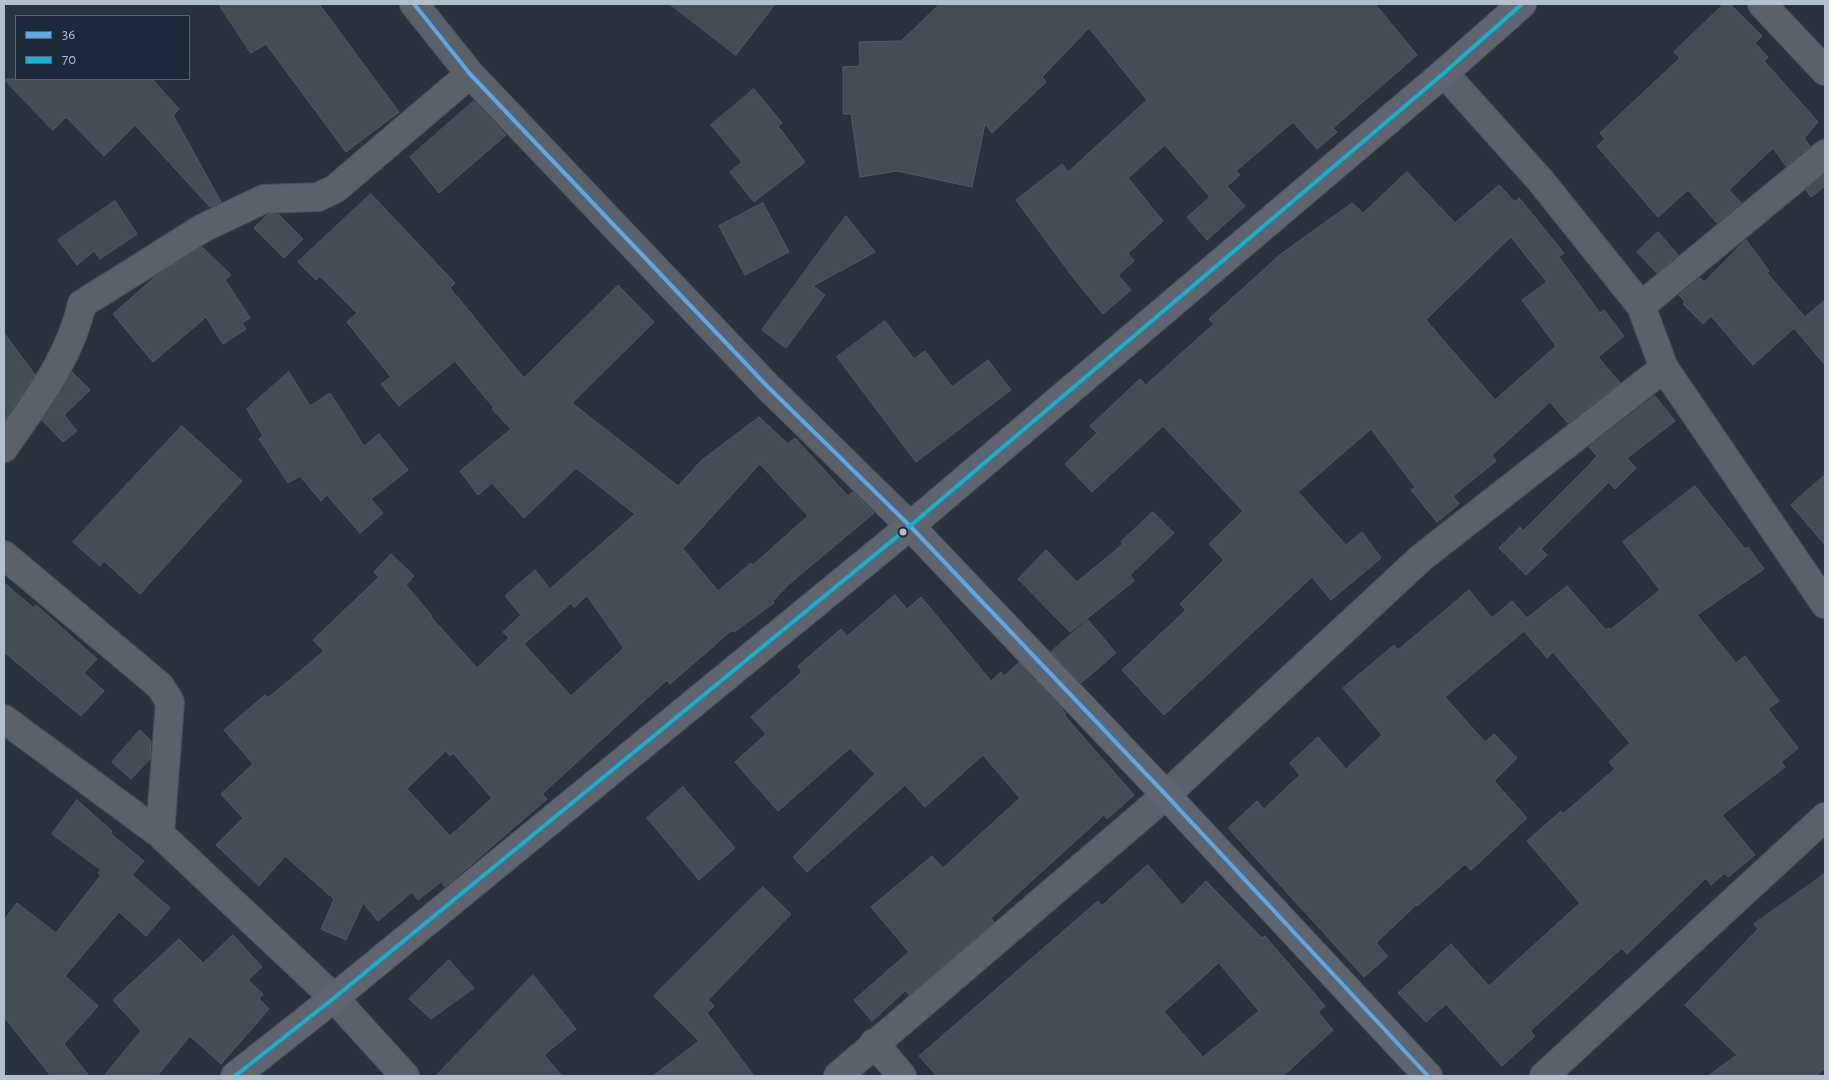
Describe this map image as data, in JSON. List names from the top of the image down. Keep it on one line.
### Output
{"lines":["transit line 36","transit line 70"],"legend":["36","70"]}
